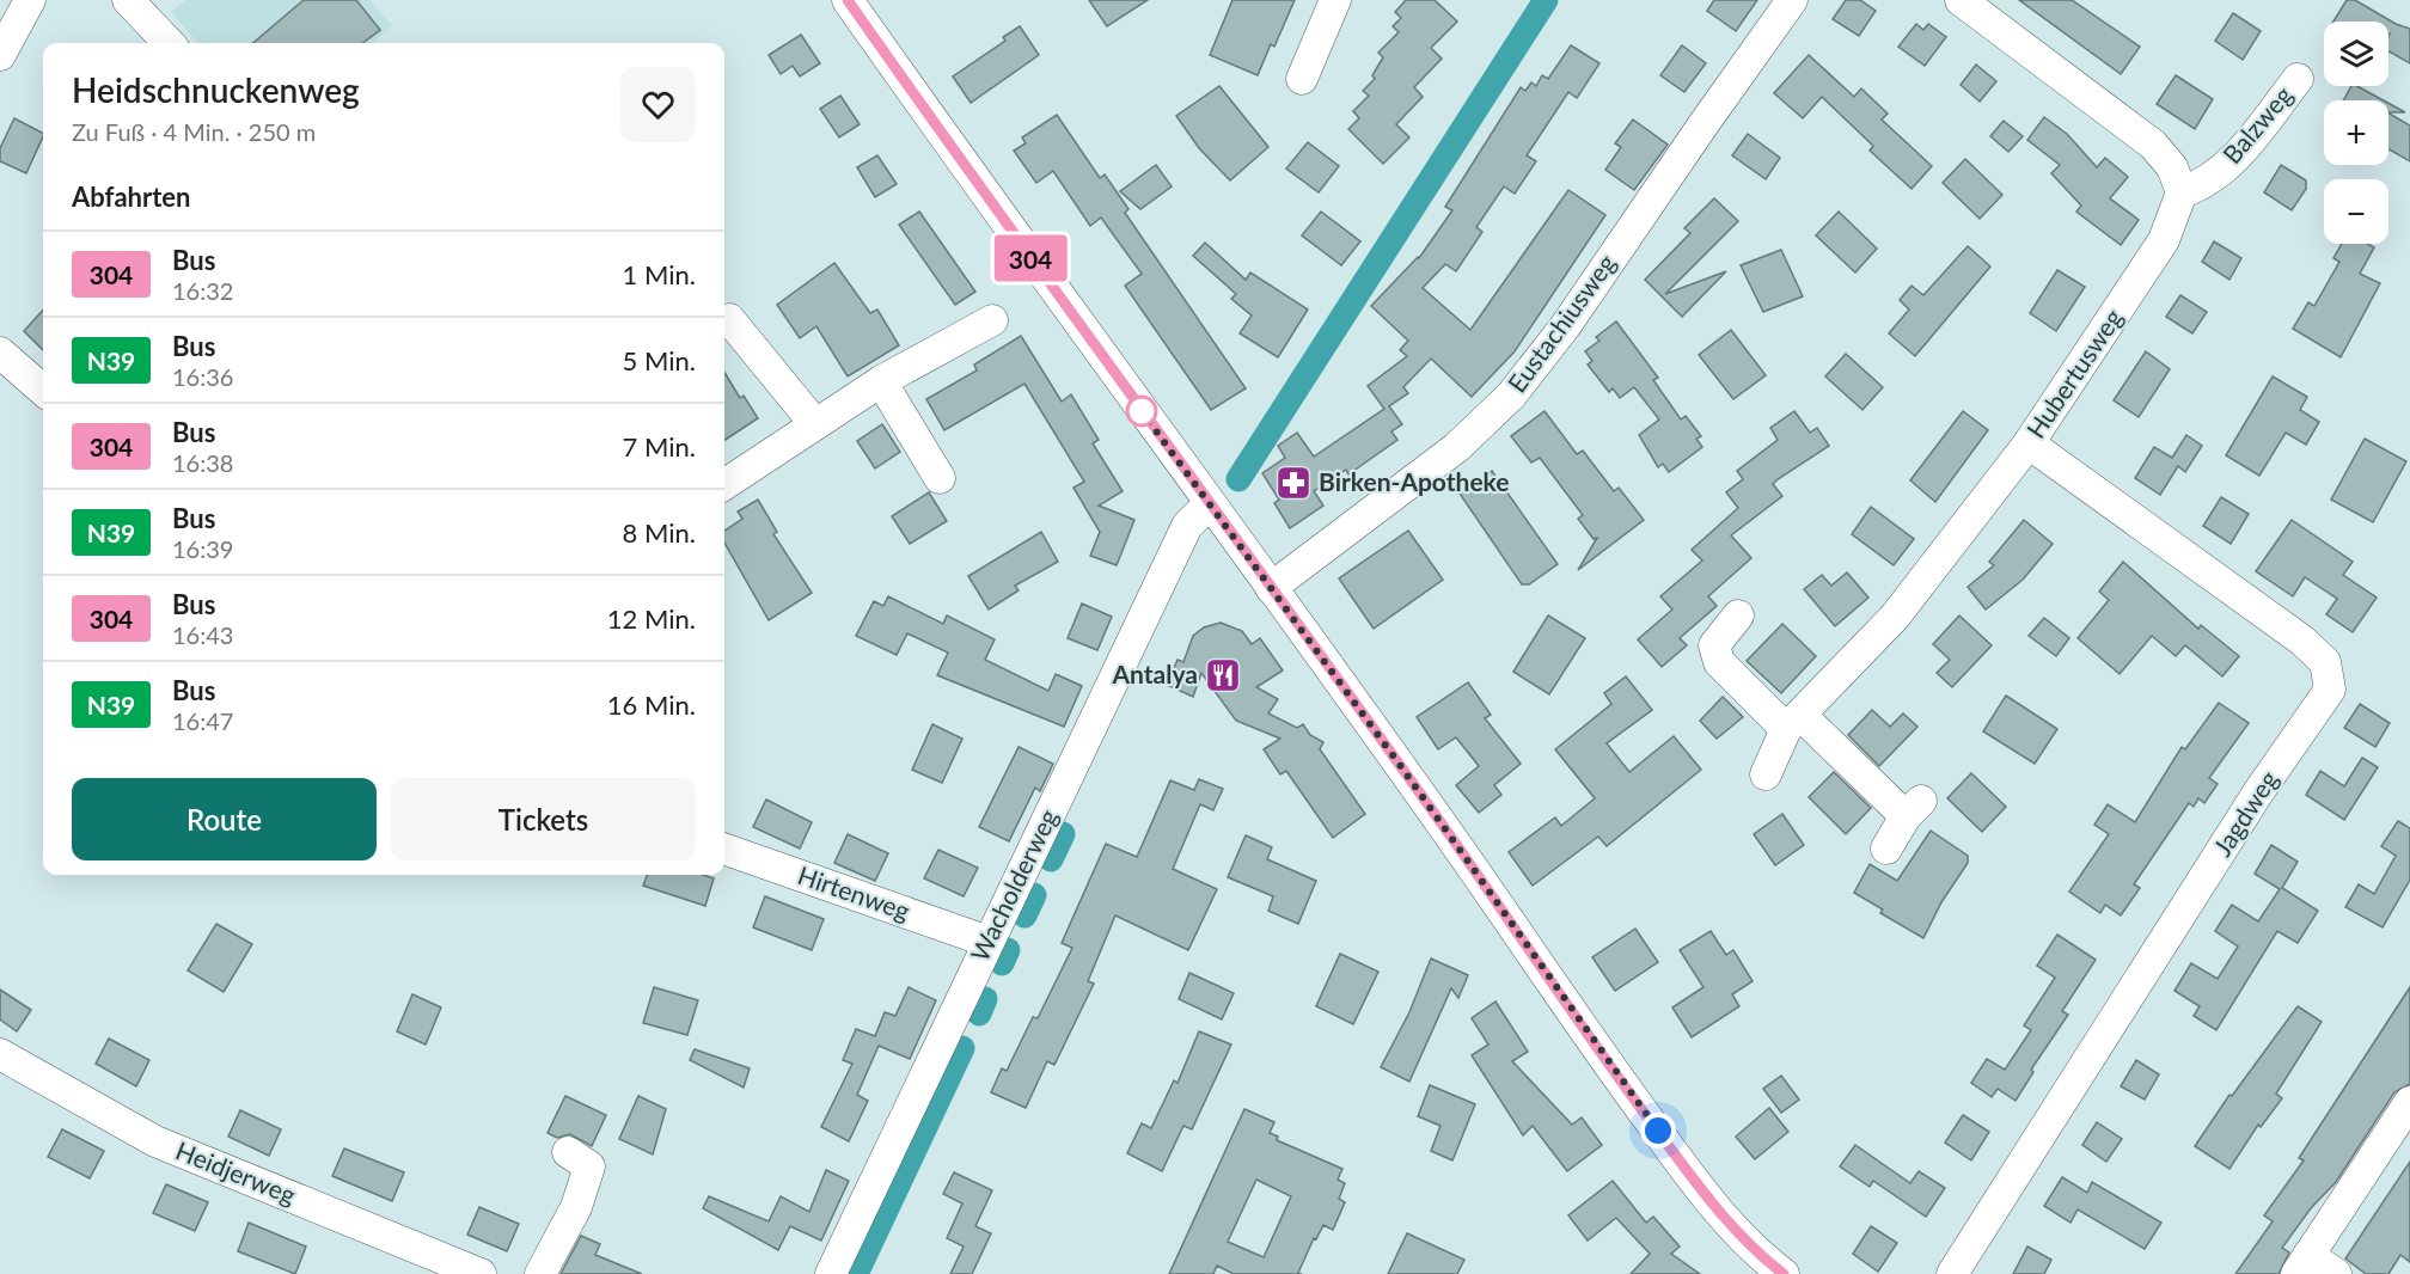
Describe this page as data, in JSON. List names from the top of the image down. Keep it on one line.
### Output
{"streets":{"street":["Balzweg","Eustachiusweg","Hubertusweg","Jagdweg","Wacholderweg","Hirtenweg","Heidjerweg"]},"crossings":[["Balzweg","Hubertusweg"],["Hubertusweg","Jagdweg"],["Wacholderweg","Hirtenweg"]],"places":{"pharmacy":["Birken-Apotheke"],"restaurant":["Antalya"]},"lines":["bus line 304"],"page":{"on_map":"304","map_buttons":["+","−"],"heading":[["Heidschnuckenweg","Zu Fuß · 4 Min. · 250 m"],"Abfahrten"],"list":[{"mark":"304","name":"Bus","note":"16:32","value":"1 Min."},{"mark":"N39","name":"Bus","note":"16:36","value":"5 Min."},{"mark":"304","name":"Bus","note":"16:38","value":"7 Min."},{"mark":"N39","name":"Bus","note":"16:39","value":"8 Min."},{"mark":"304","name":"Bus","note":"16:43","value":"12 Min."},{"mark":"N39","name":"Bus","note":"16:47","value":"16 Min."}],"buttons":["Route","Tickets"]}}
